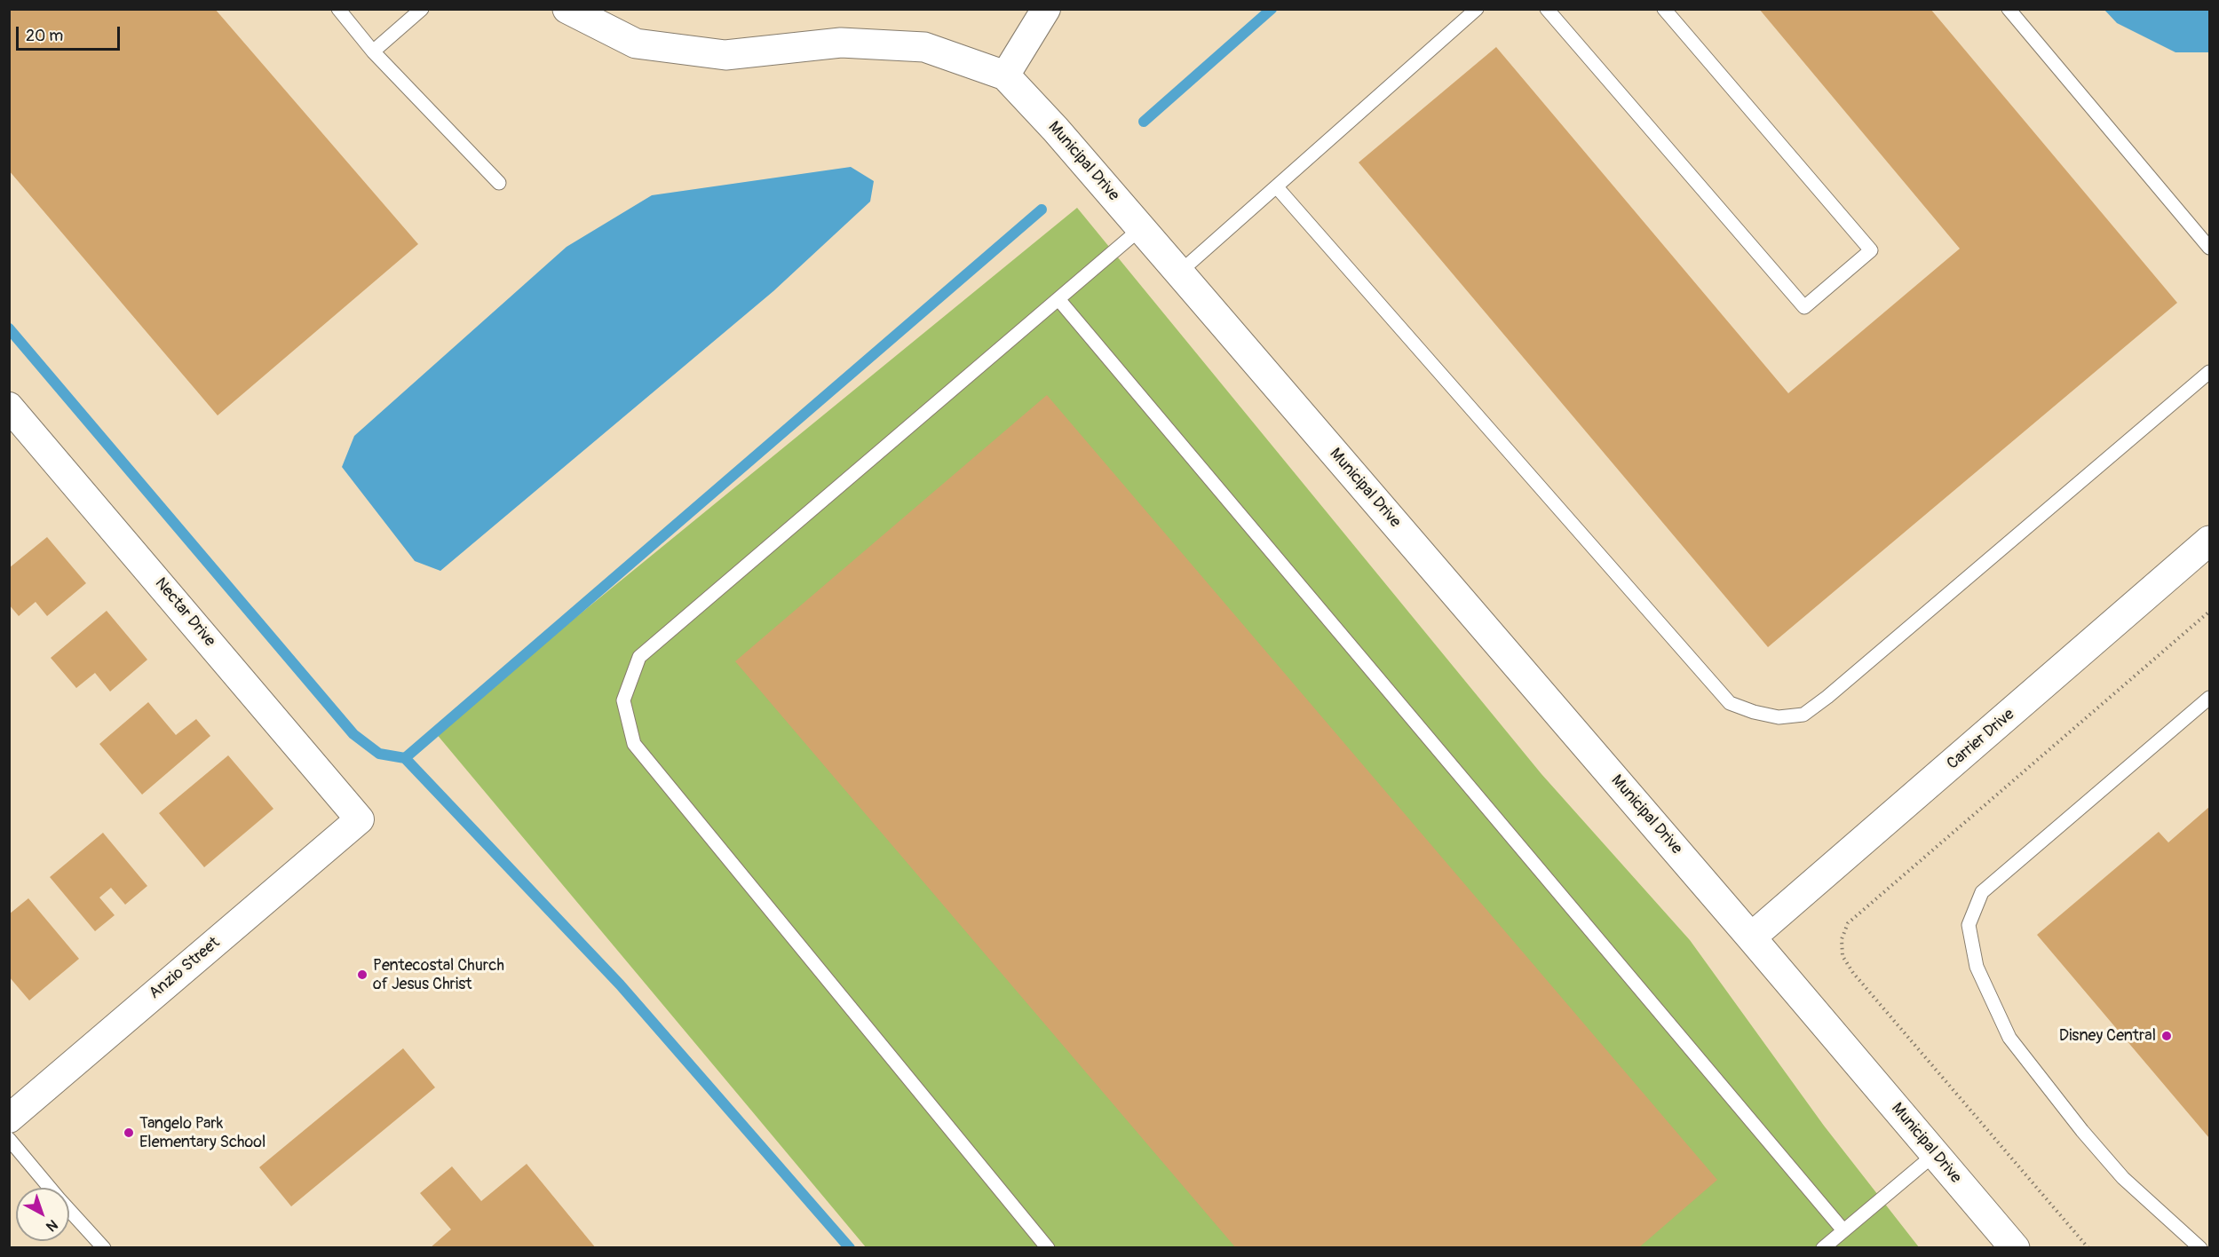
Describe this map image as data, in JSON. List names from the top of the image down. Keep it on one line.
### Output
{"streets":{"street":["Municipal Drive","Nectar Drive","Carrier Drive","Anzio Street"]},"crossings":[["Municipal Drive","Carrier Drive"],["Nectar Drive","Anzio Street"]],"places":["Pentecostal Church of Jesus Christ","Disney Central","Tangelo Park Elementary School"],"scale_bar":"20 m","north":"bottom right"}
